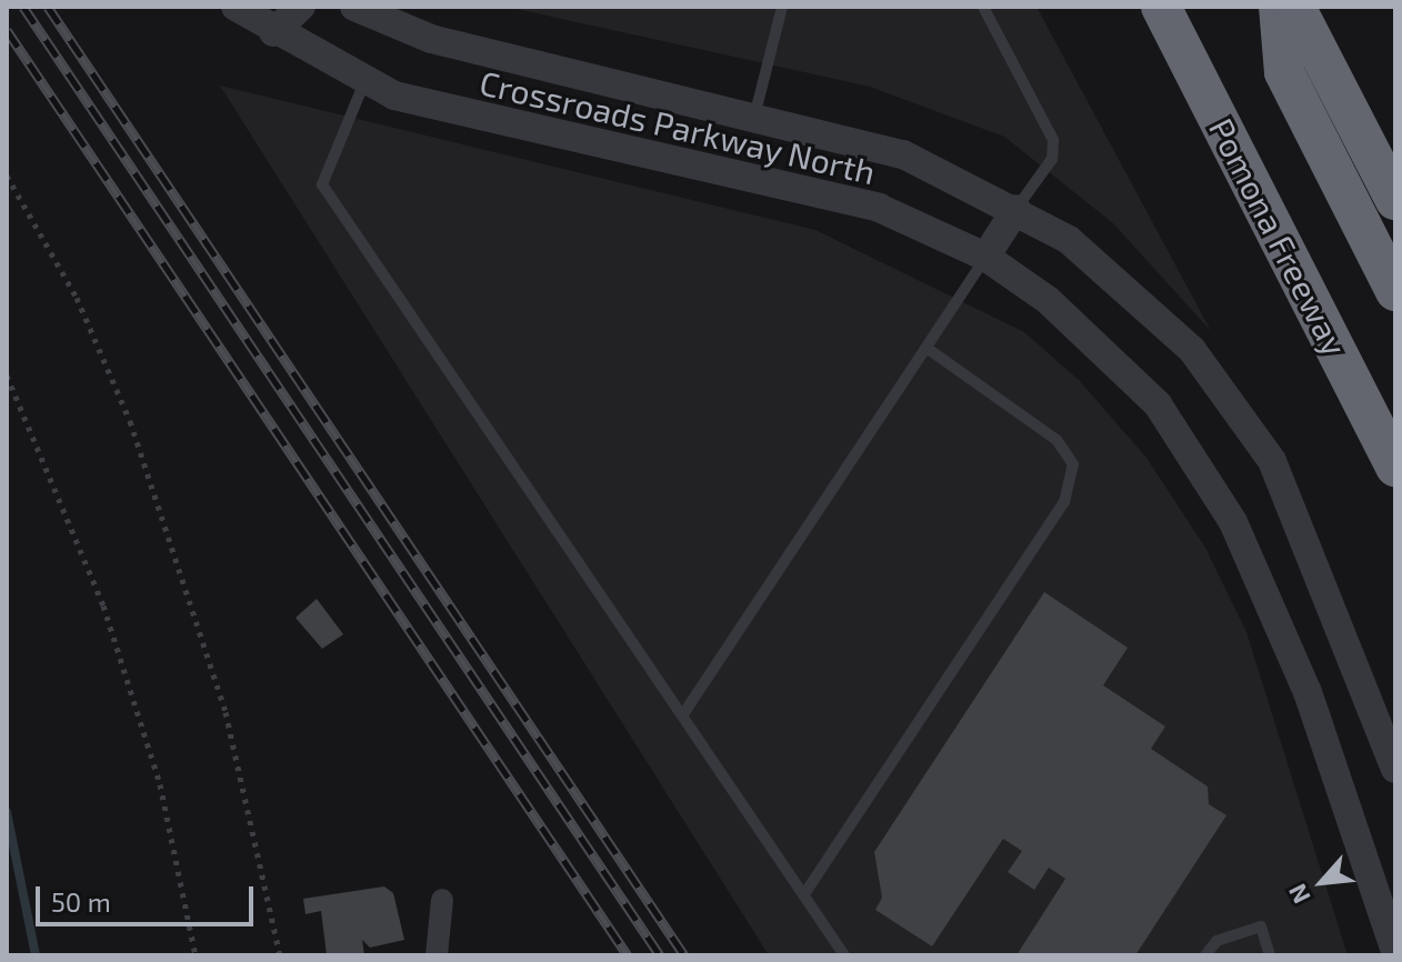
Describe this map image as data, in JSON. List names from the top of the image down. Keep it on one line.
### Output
{"streets":{"highway":["Pomona Freeway"],"street":["Crossroads Parkway North"]},"scale_bar":"50 m","north":"bottom left"}
